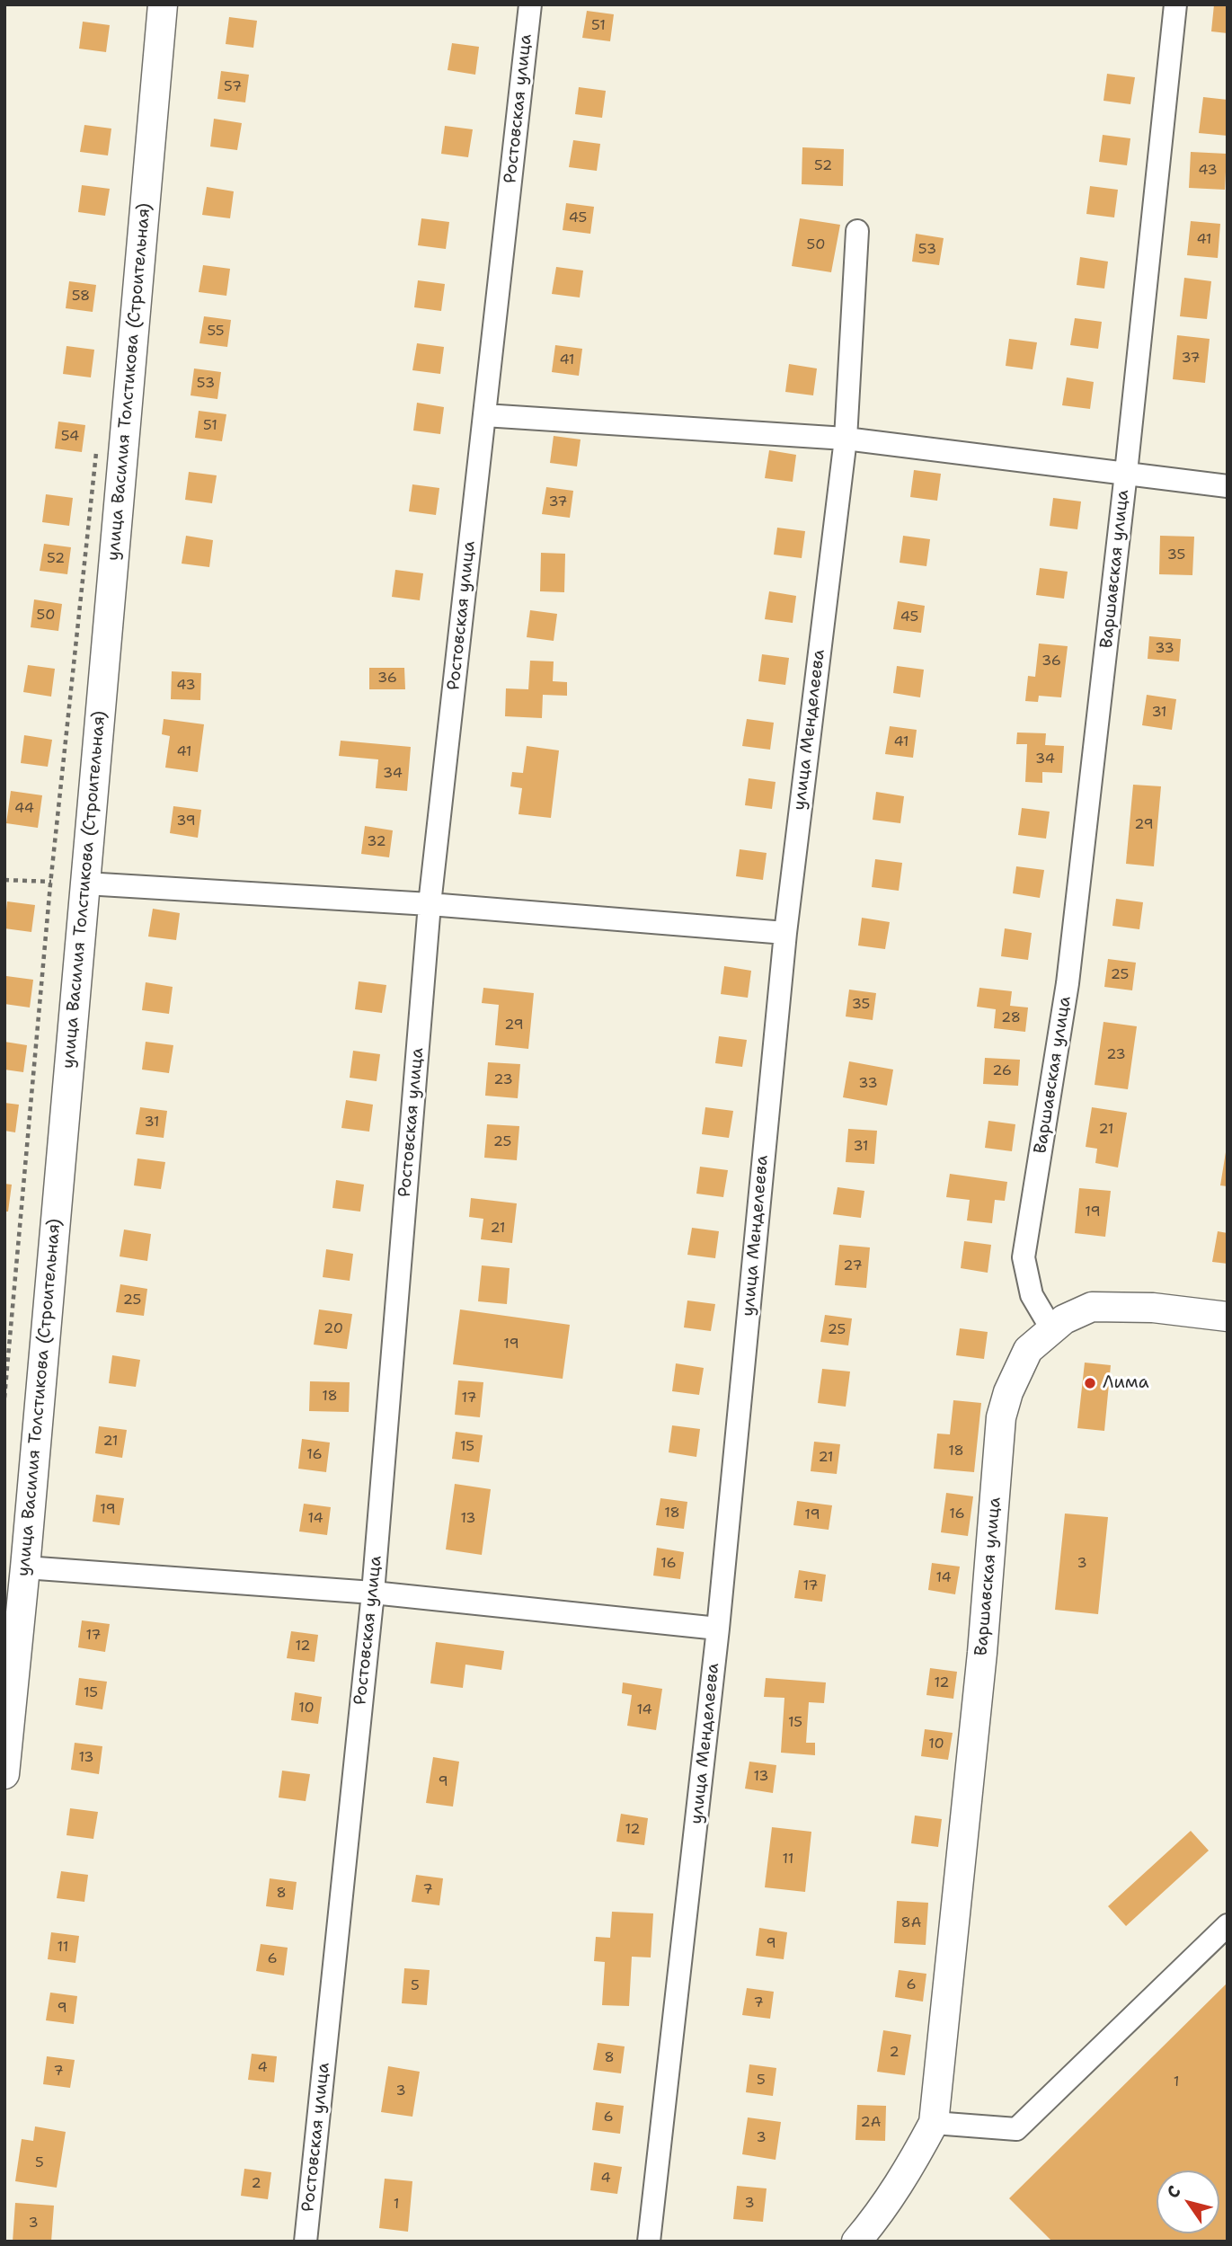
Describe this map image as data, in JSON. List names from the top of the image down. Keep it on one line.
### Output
{"streets":{"main road":["улица Василия Толстикова (Строительная)","Варшавская улица"],"street":["Ростовская улица","улица Менделеева"]},"places":["Лима"],"house_numbers":["51","57","52","43","45","41","50","53","58","55","37","41","53","51","54","37","35","52","50","45","33","36","36","43","31","41","41","34","34","44","39","29","32","25","35","28","29","23","26","23","33","31","21","25","31","19","21","27","25","20","25","19","18","17","21","15","18","16","21","19","18","16","19","14","13","16","3","14","17","17","12","12","15","10","14","15","10","13","13","9","12","11","7","8","8А","9","11","6","6","5","7","9","2","8","4","7","5","1","3","6","2А","3","5","4","2","3","1","3"],"north":"top left"}
